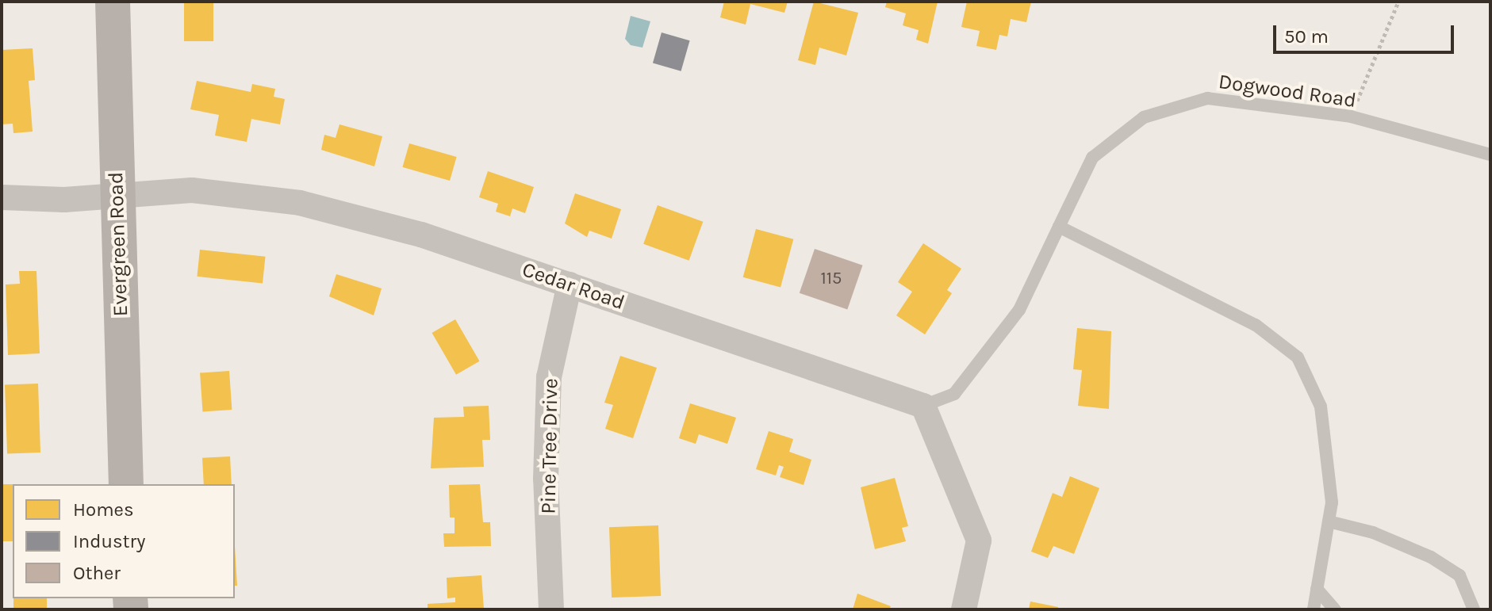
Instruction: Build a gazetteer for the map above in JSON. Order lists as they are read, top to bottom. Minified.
{"streets":{"street":["Evergreen Road","Cedar Road","Pine Tree Drive"],"lane":["Dogwood Road"]},"crossings":[["Dogwood Road","Cedar Road"],["Evergreen Road","Cedar Road"],["Cedar Road","Pine Tree Drive"]],"house_numbers":["115"],"legend":["Homes","Industry","Other"],"scale_bar":"50 m"}
